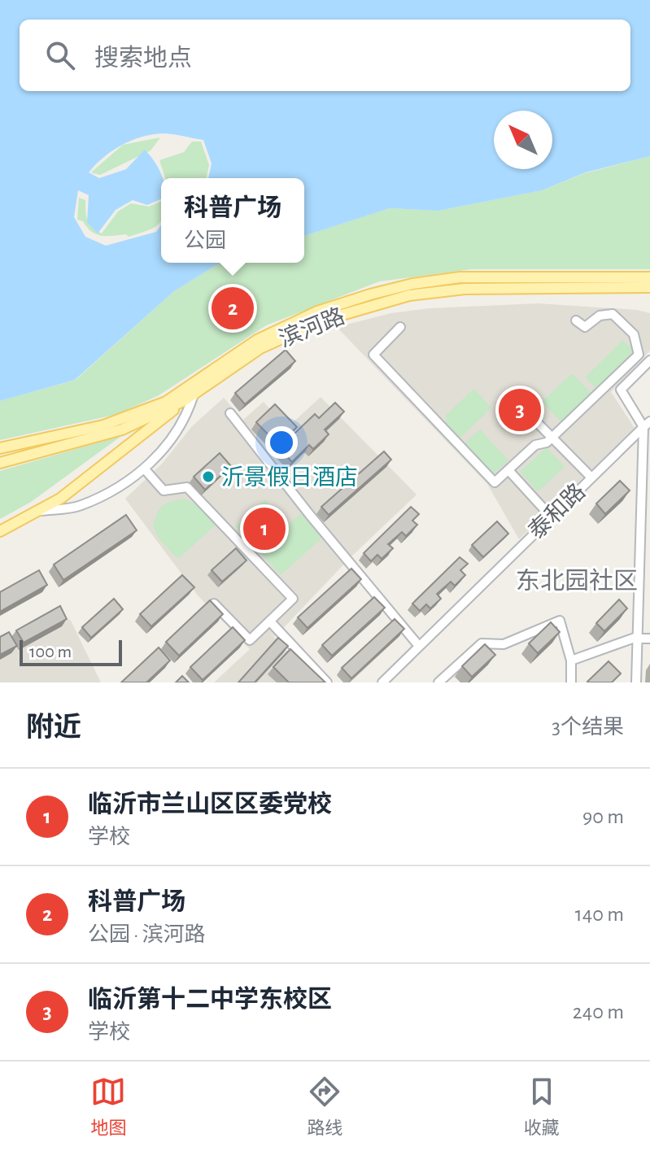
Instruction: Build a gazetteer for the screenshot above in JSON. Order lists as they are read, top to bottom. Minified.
{"streets":{"main road":["滨河路"],"street":["泰和路"]},"districts":["东北园社区"],"places":["沂景假日酒店"],"scale_bar":"100 m","north":"top left","page":{"search":"搜索地点","popup":["科普广场","公园"],"pins":["2","3","1"],"scale":"100 m","heading":["附近","3个结果"],"list":[{"mark":"1","name":"临沂市兰山区区委党校","note":"学校","value":"90 m"},{"mark":"2","name":"科普广场","note":"公园 · 滨河路","value":"140 m"},{"mark":"3","name":"临沂第十二中学东校区","note":"学校","value":"240 m"}],"nav":["地图","路线","收藏"]}}
